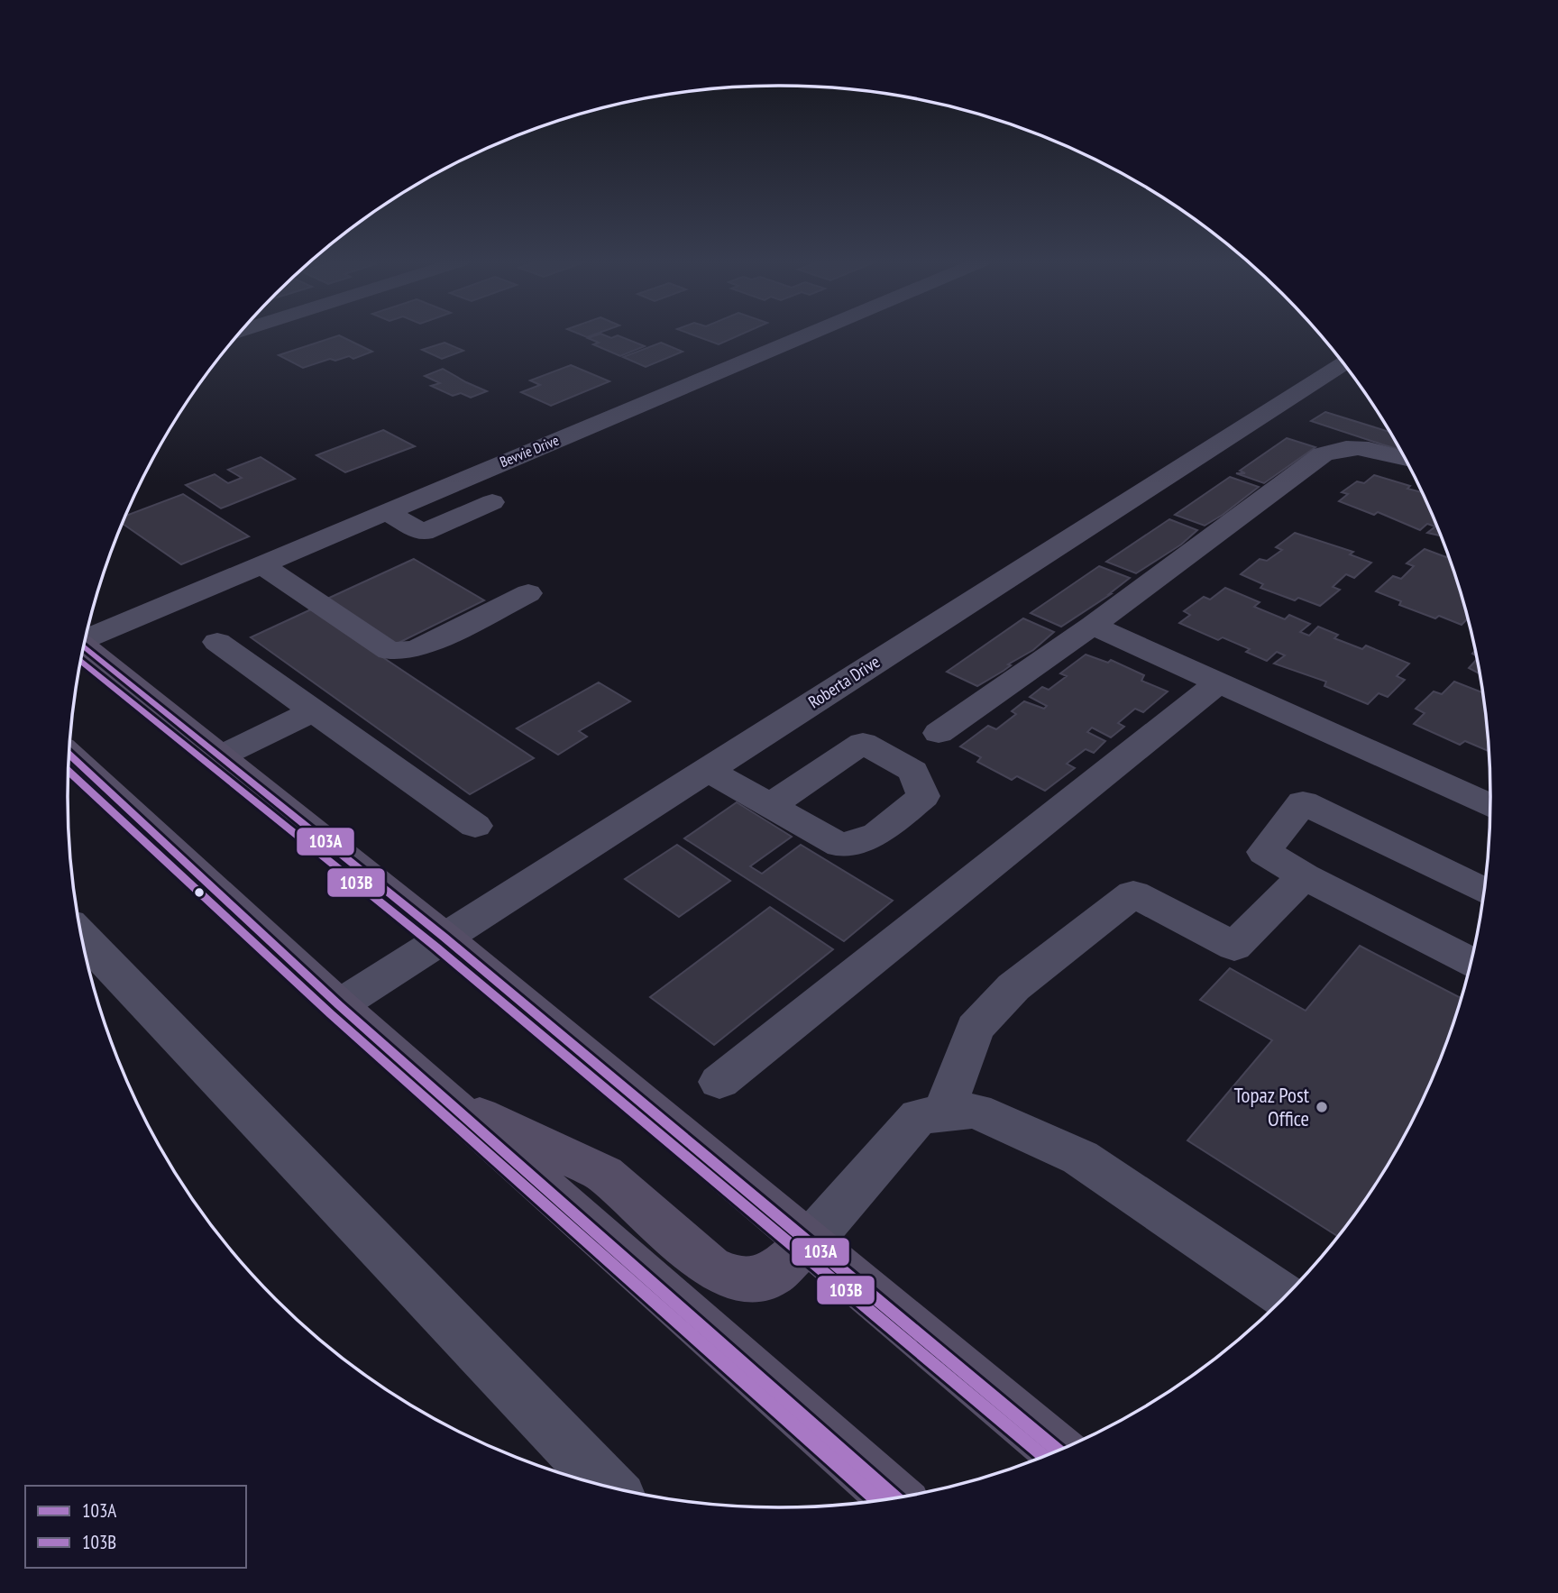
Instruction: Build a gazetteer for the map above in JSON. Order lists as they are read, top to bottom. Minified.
{"streets":{"street":["Bevvie Drive","Roberta Drive"]},"places":["Topaz Post Office"],"lines":["transit line 103A","transit line 103B"],"legend":["103A","103B"]}
